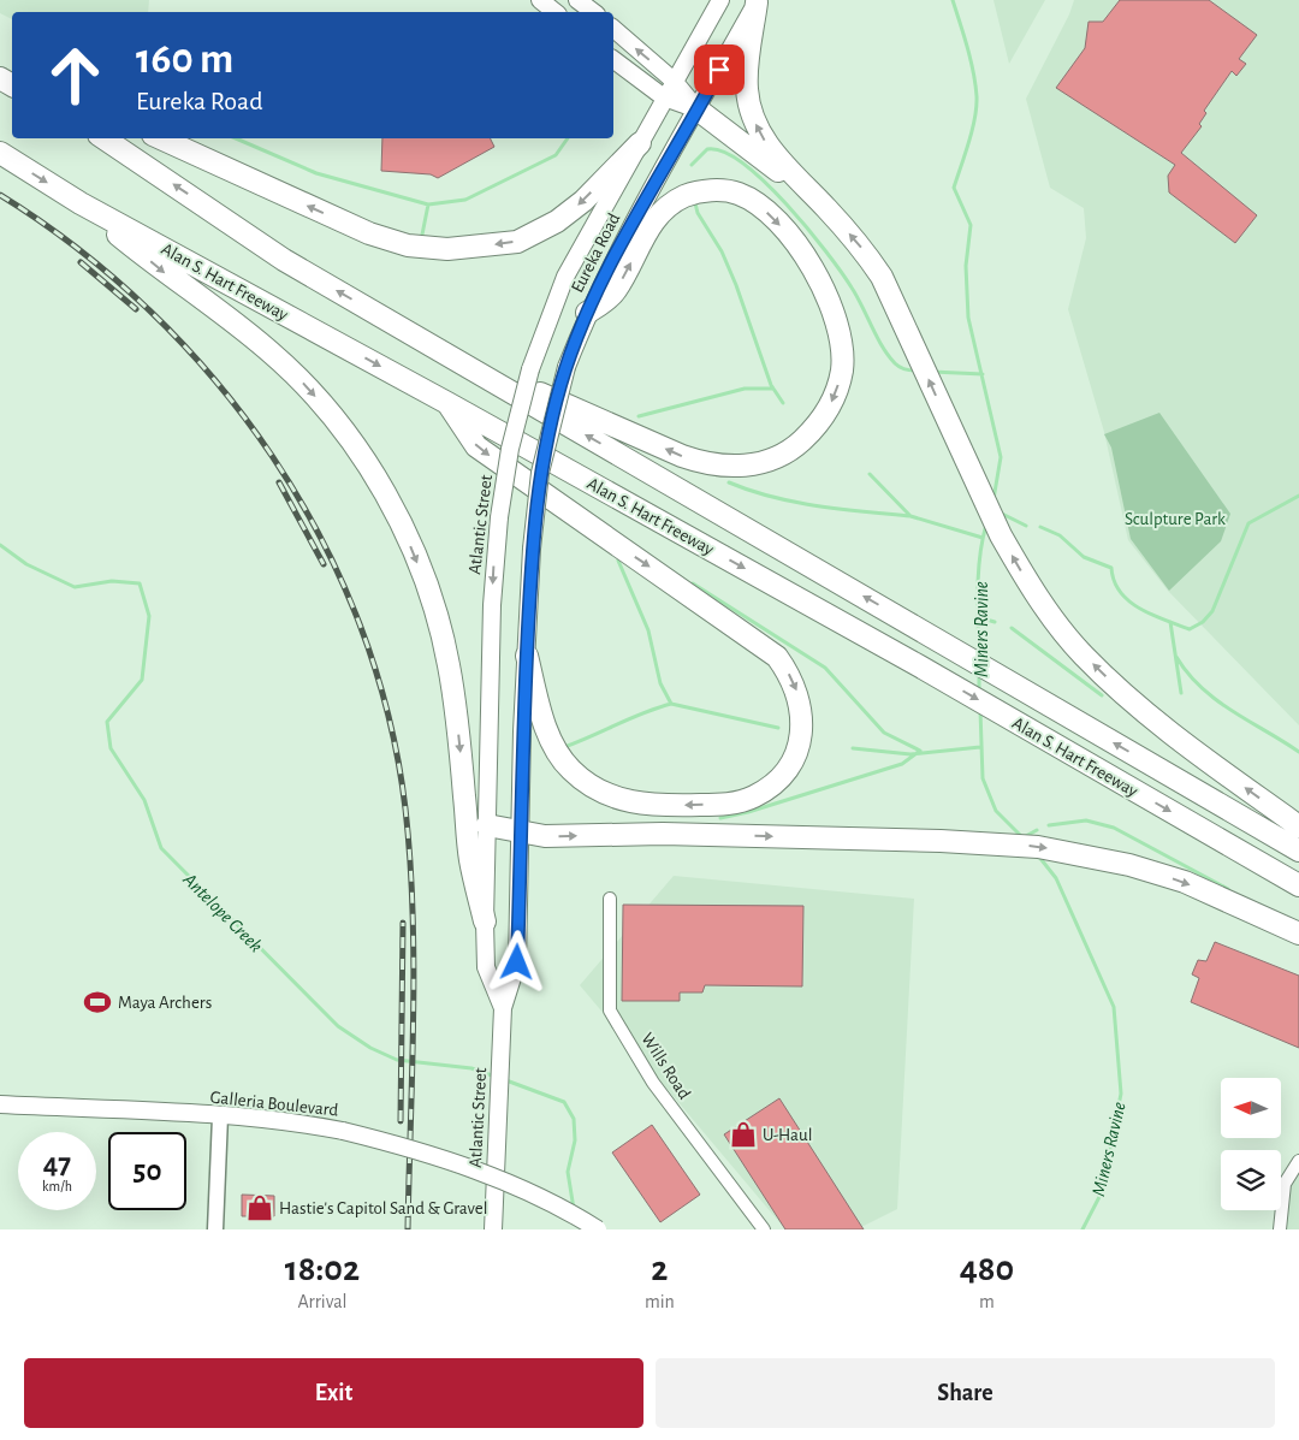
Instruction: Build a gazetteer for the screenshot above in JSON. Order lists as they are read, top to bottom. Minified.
{"streets":{"highway":["Alan S. Hart Freeway"],"main road":["Eureka Road","Atlantic Street","Galleria Boulevard"],"street":["Wills Road"]},"crossings":[["Eureka Road","Atlantic Street"]],"one_way":["Atlantic Street"],"water":["Miners Ravine","Antelope Creek"],"parks":["Sculpture Park"],"places":{"sports":["Maya Archers"],"shop":["U-Haul","Hastie's Capitol Sand & Gravel"]},"north":"left","page":{"turn":["160 m","Eureka Road"],"speed":"47 km/h","limit":"50","eta":["18:02","Arrival","2","min","480","m"],"buttons":["Exit","Share"]}}
